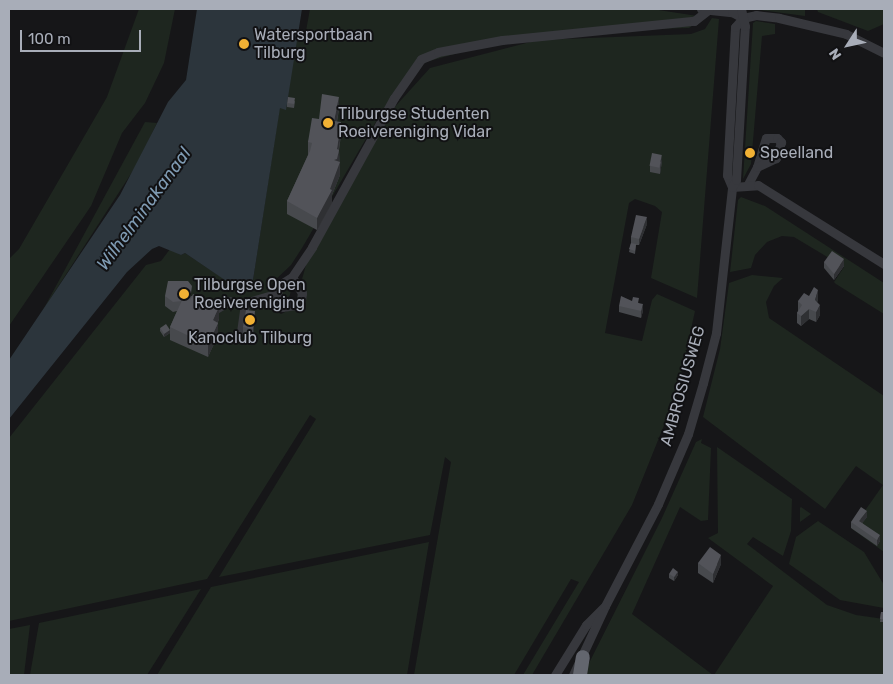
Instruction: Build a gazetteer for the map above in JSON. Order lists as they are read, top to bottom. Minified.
{"streets":{"street":["AMBROSIUSWEG"]},"water":["Wilhelminakanaal"],"places":["Watersportbaan Tilburg","Tilburgse Studenten Roeivereniging Vidar","Speelland","Tilburgse Open Roeivereniging","Kanoclub Tilburg"],"scale_bar":"100 m","north":"bottom left"}
